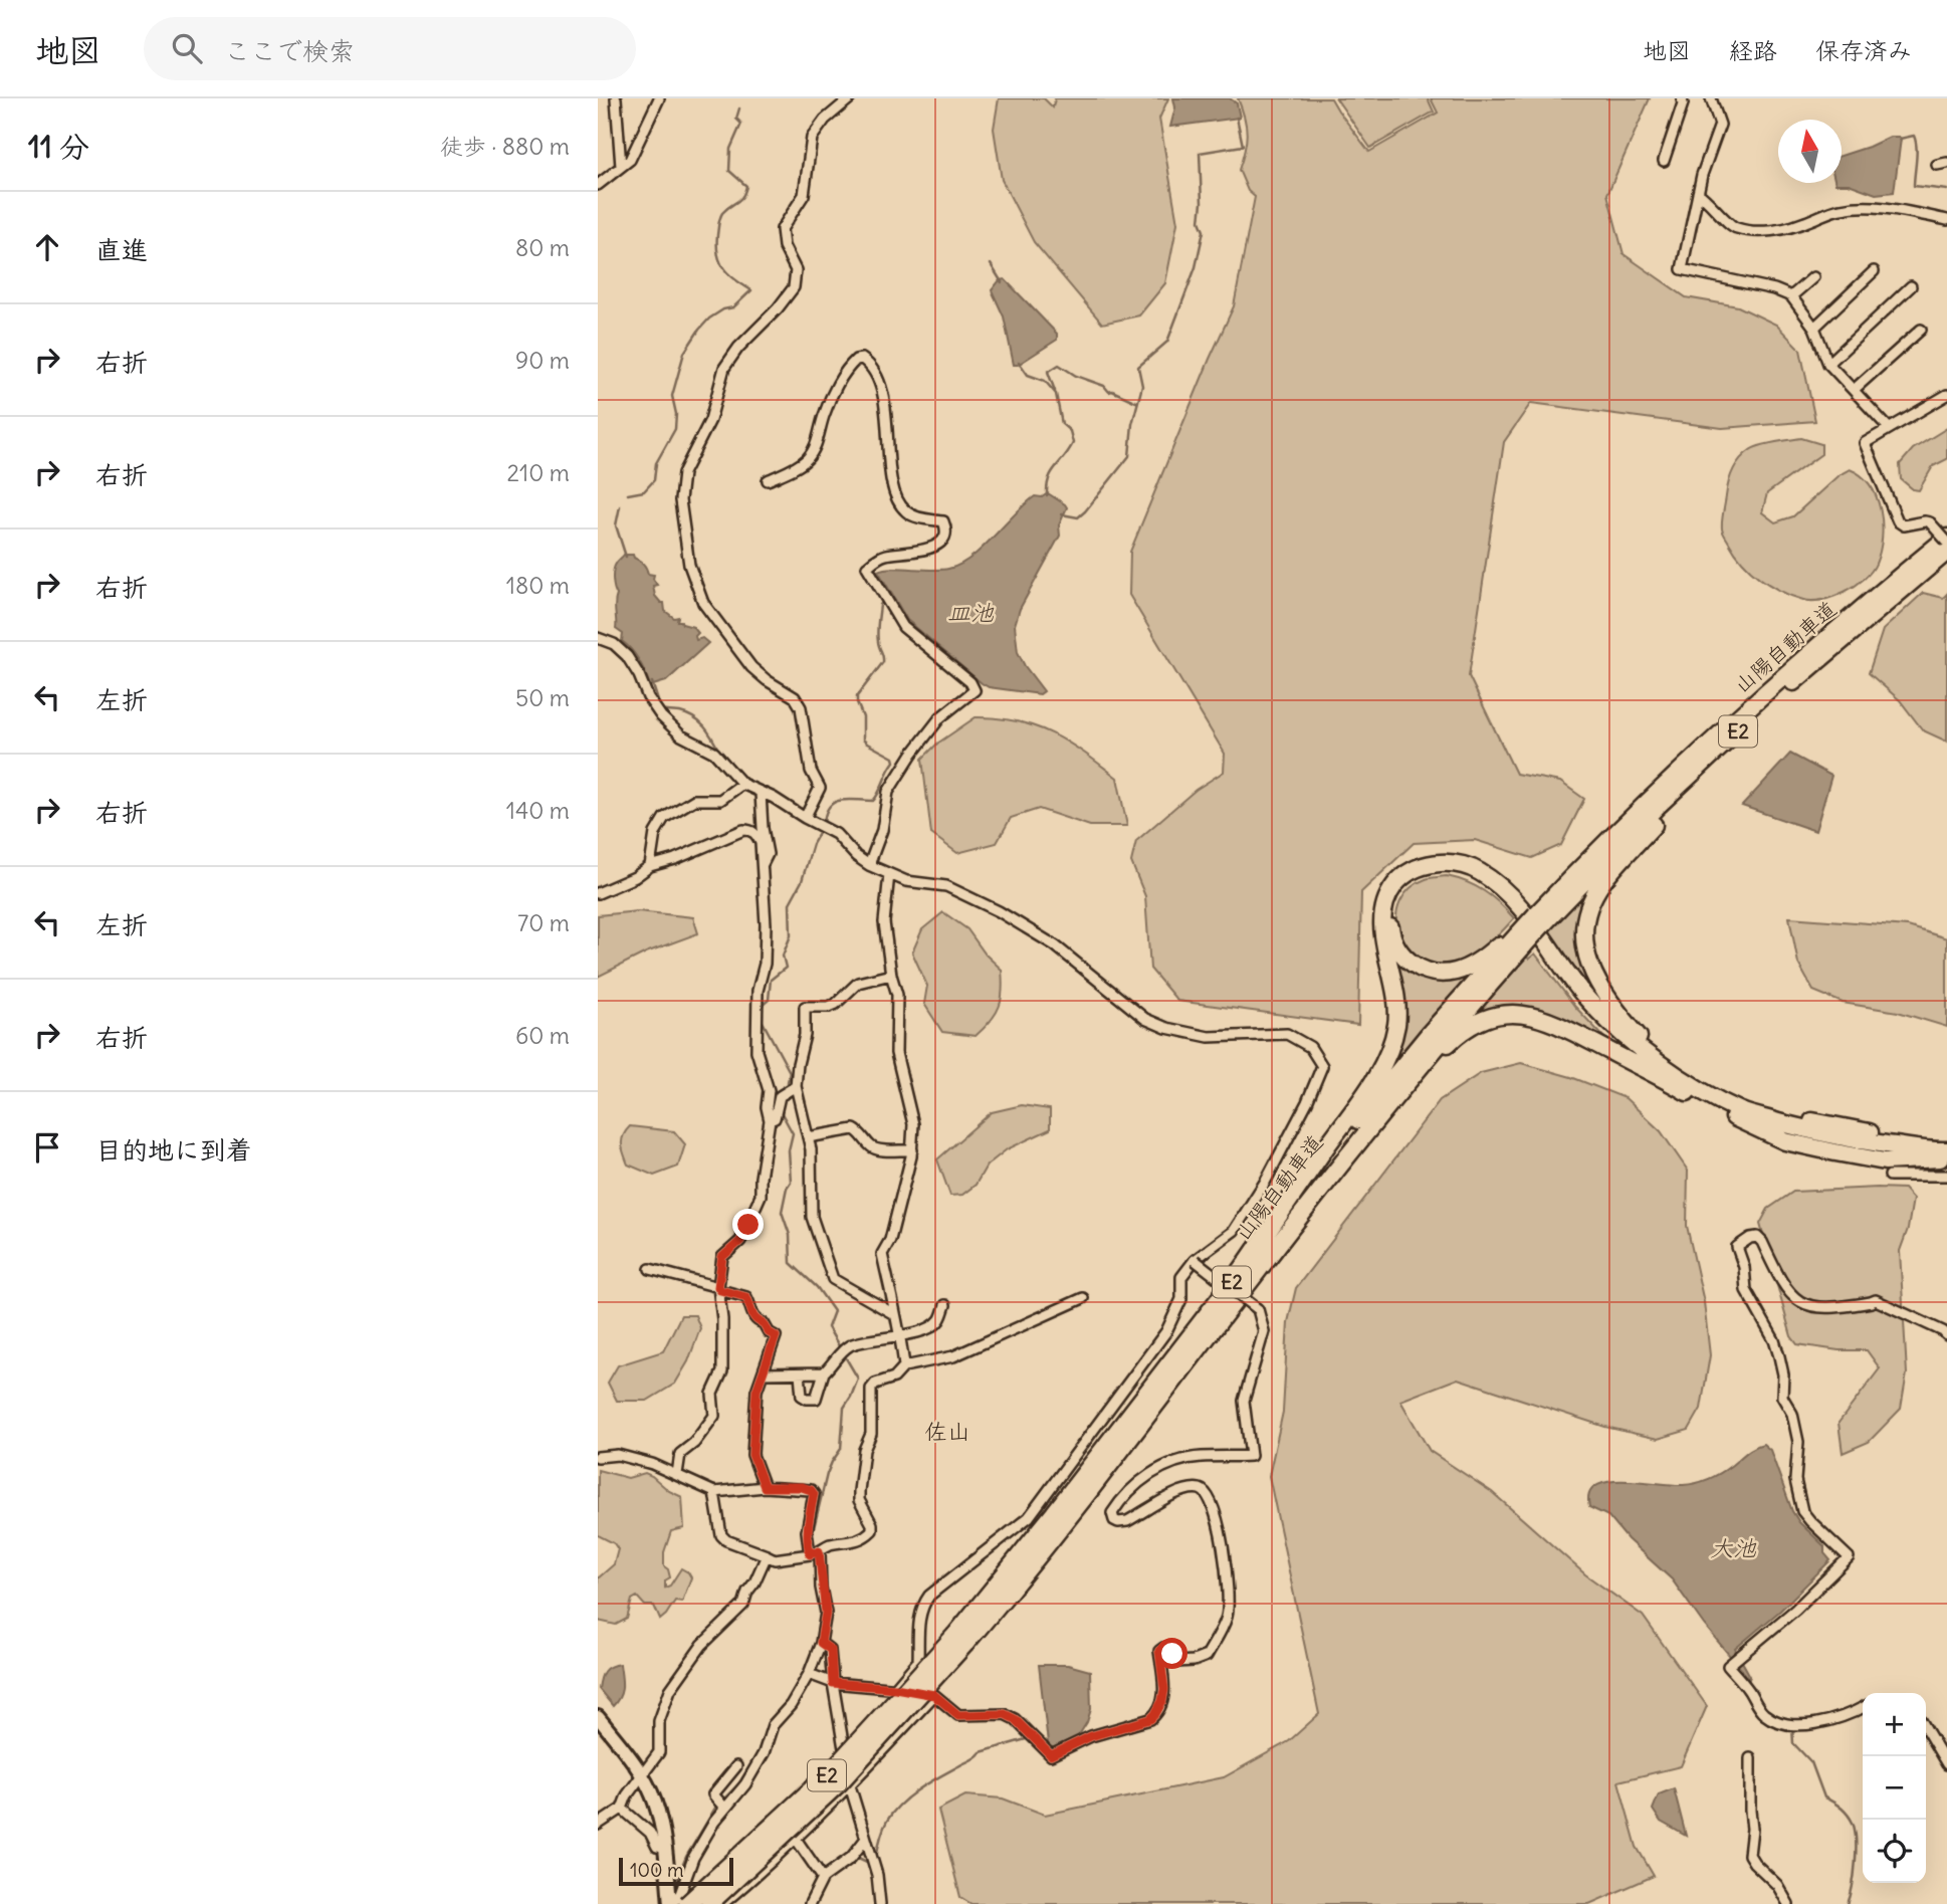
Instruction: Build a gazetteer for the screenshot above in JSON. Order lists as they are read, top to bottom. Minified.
{"streets":{"highway":["山陽自動車道","E2"]},"districts":["佐山"],"water":["皿池","大池"],"scale_bar":"100 m","north":"top","page":{"header":"地図","search":"ここで検索","nav":["地図","経路","保存済み"],"heading":["11 分","徒歩 · 880 m"],"list":[["直進","80 m"],["右折","90 m"],["右折","210 m"],["右折","180 m"],["左折","50 m"],["右折","140 m"],["左折","70 m"],["右折","60 m"],"目的地に到着"],"map_buttons":["+","−"],"scale":"100 m"}}
